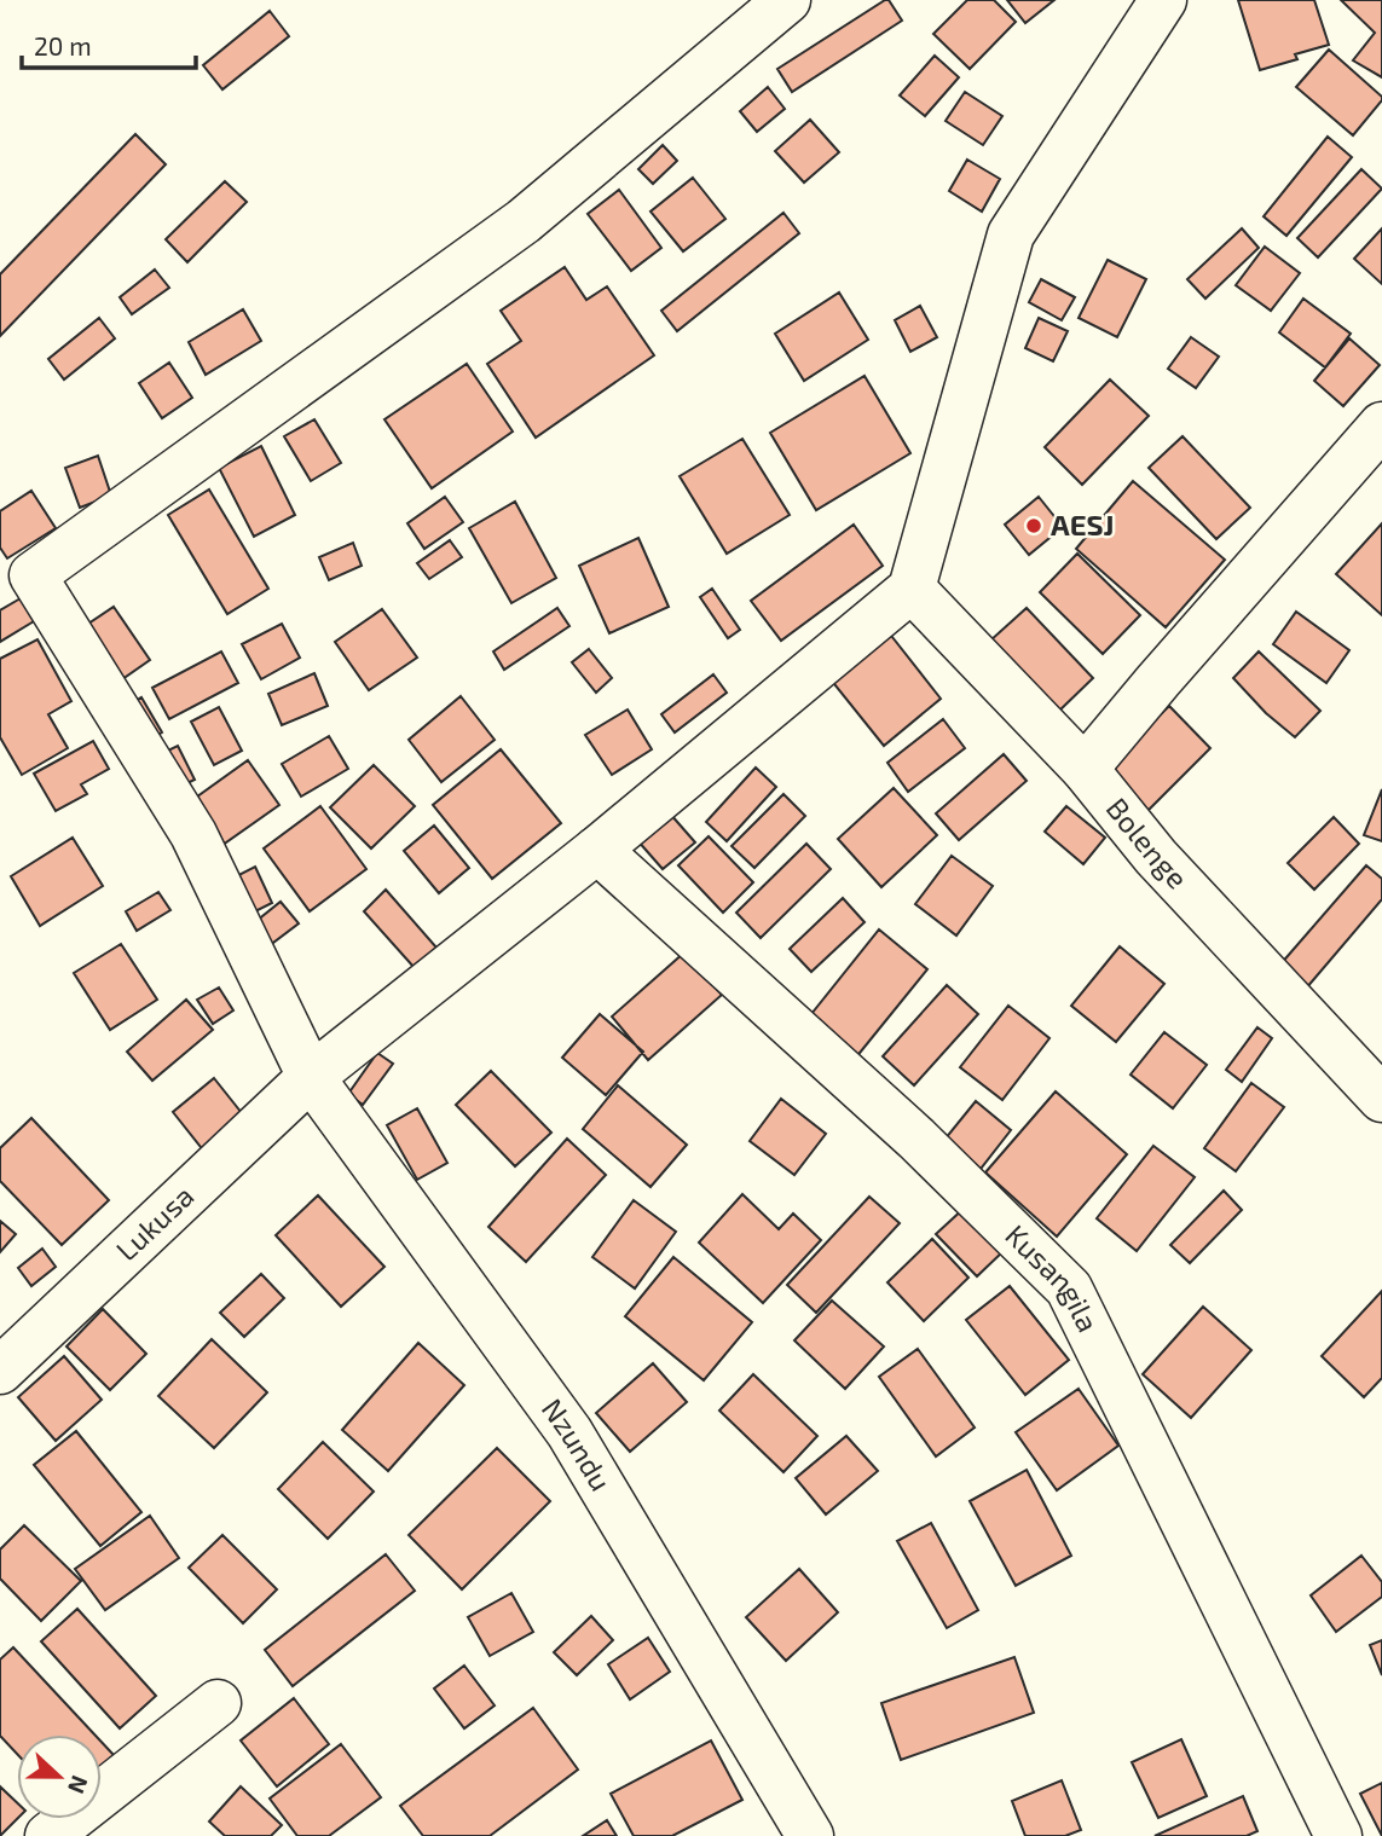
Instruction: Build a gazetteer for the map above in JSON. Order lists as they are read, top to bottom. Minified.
{"streets":{"street":["Bolenge","Lukusa","Kusangila","Nzundu"]},"crossings":[["Bolenge","Lukusa"],["Lukusa","Kusangila"],["Lukusa","Nzundu"]],"places":["AESJ"],"scale_bar":"20 m","north":"right"}
